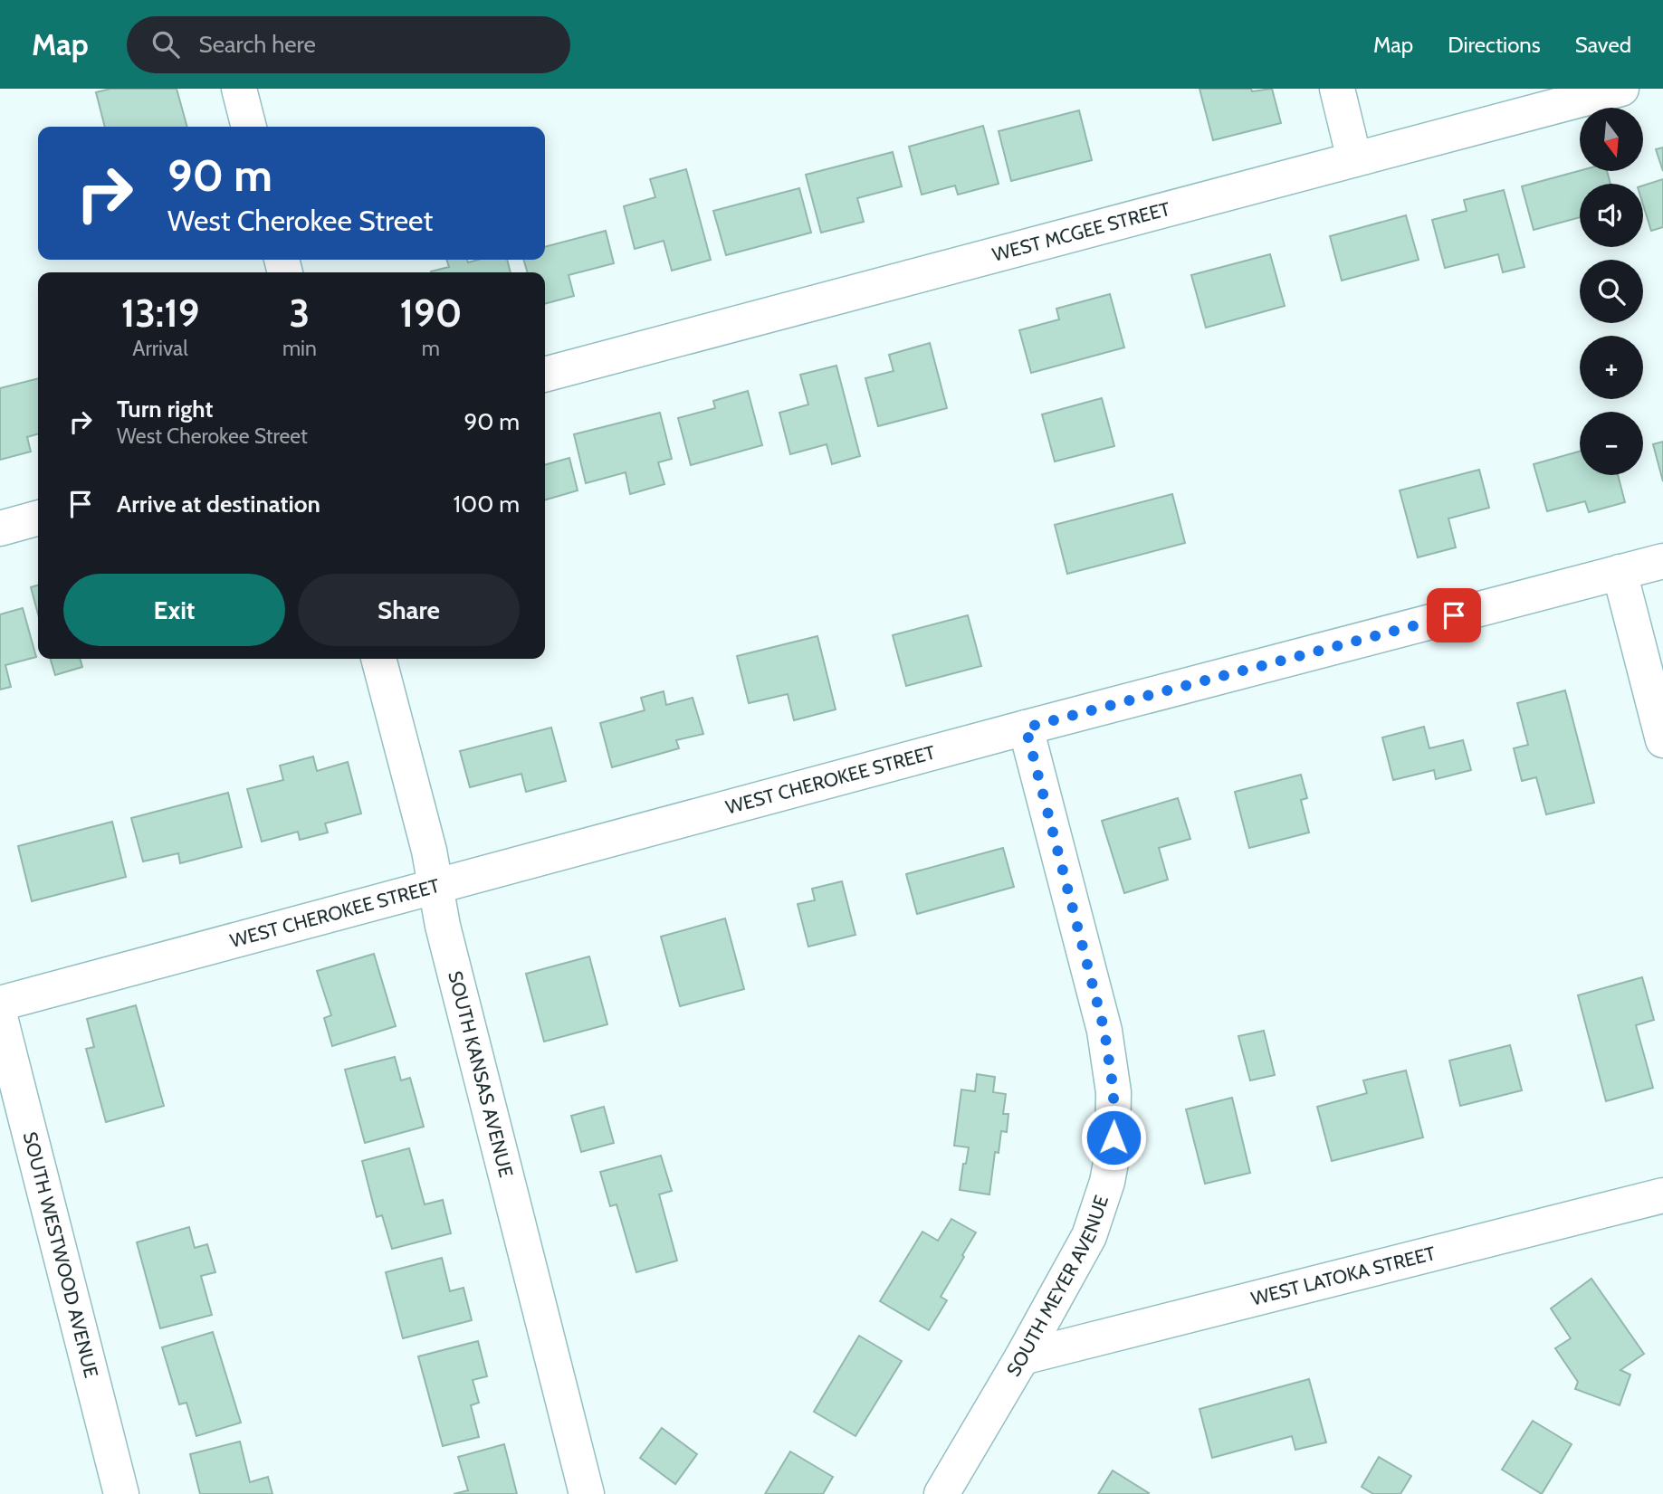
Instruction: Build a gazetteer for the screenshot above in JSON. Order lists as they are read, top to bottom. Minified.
{"streets":{"street":["WEST MCGEE STREET","WEST CHEROKEE STREET","SOUTH KANSAS AVENUE","SOUTH WESTWOOD AVENUE","WEST LATOKA STREET","SOUTH MEYER AVENUE"]},"crossings":[["WEST CHEROKEE STREET","SOUTH KANSAS AVENUE"],["WEST CHEROKEE STREET","SOUTH MEYER AVENUE"],["WEST LATOKA STREET","SOUTH MEYER AVENUE"]],"north":"bottom","page":{"header":"Map","search":"Search here","nav":["Map","Directions","Saved"],"map_buttons":["+","−"],"turn":["90 m","West Cherokee Street"],"eta":["13:19","Arrival","3","min","190","m"],"list":[{"name":"Turn right","note":"West Cherokee Street","value":"90 m"},{"name":"Arrive at destination","value":"100 m"}],"buttons":["Exit","Share"]}}
